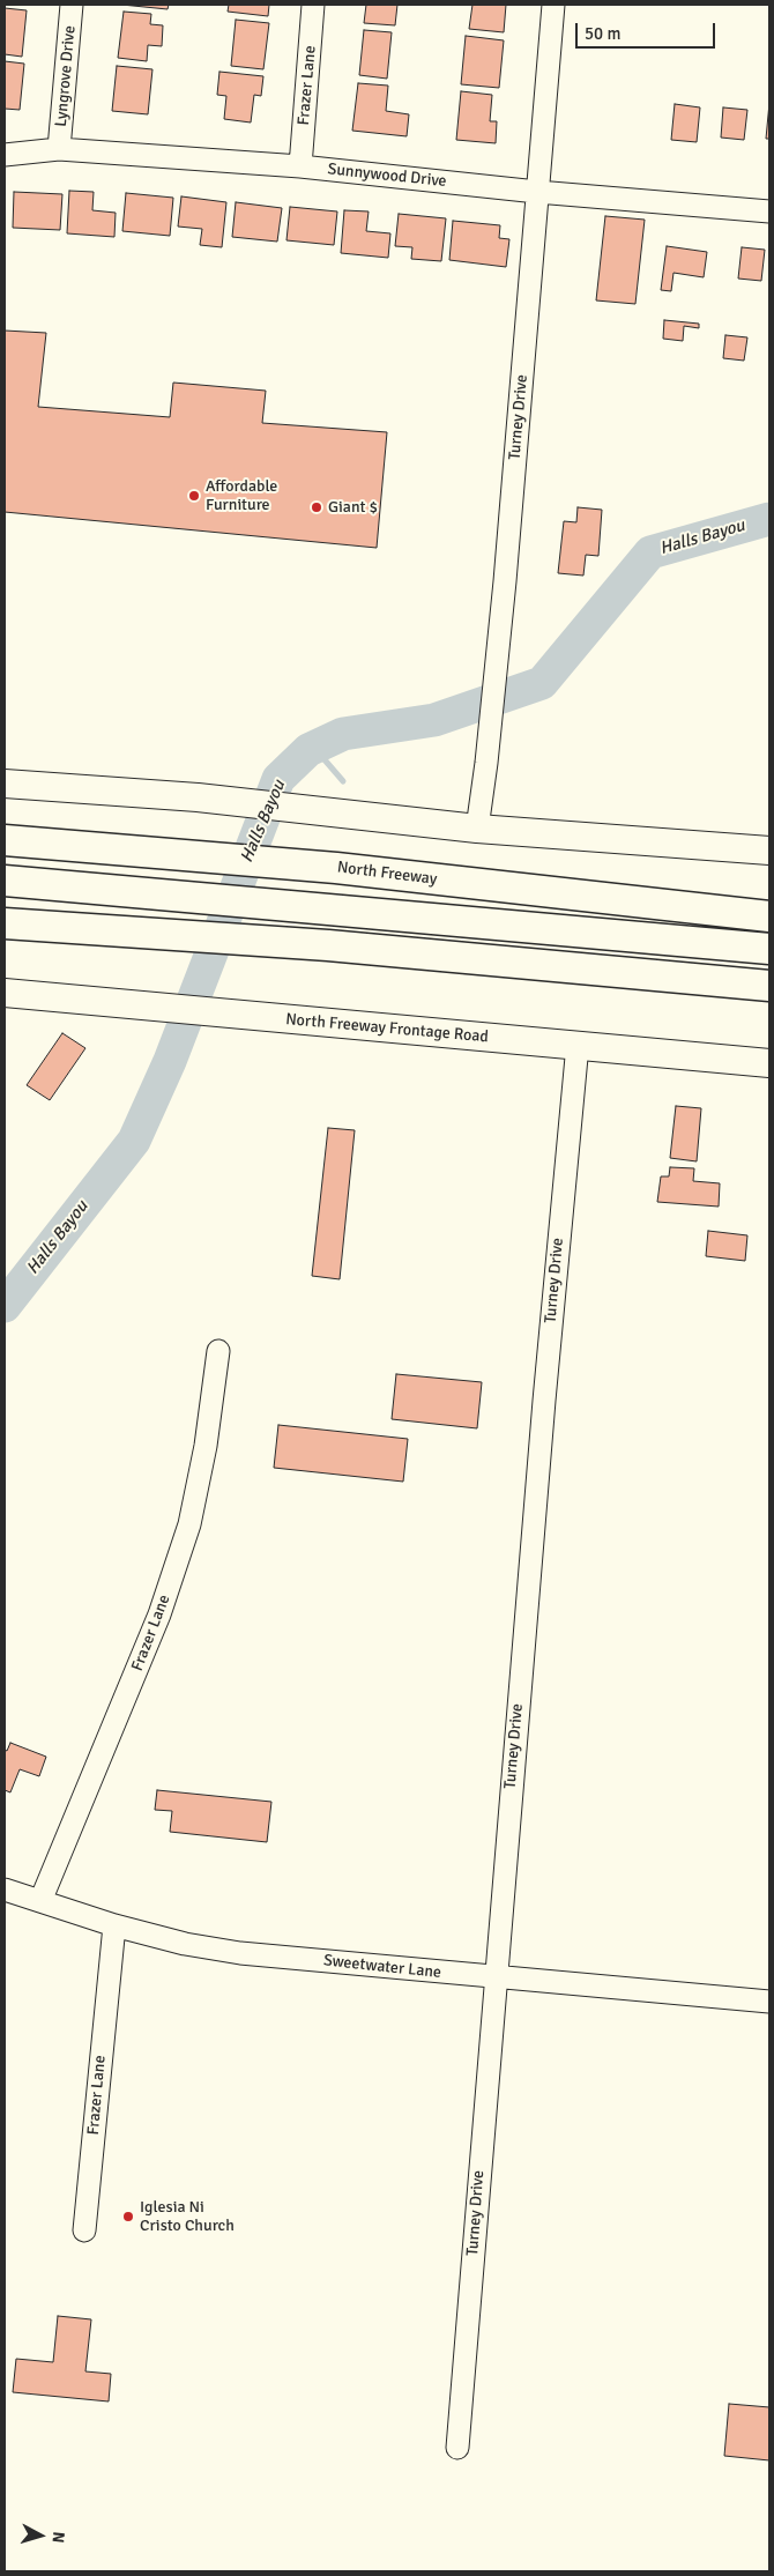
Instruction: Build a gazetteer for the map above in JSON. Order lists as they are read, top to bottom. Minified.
{"streets":{"highway":["North Freeway"],"main road":["North Freeway Frontage Road"],"street":["Lyngrove Drive","Frazer Lane","Sunnywood Drive","Turney Drive","Sweetwater Lane"]},"crossings":[["Lyngrove Drive","Sunnywood Drive"],["Frazer Lane","Sunnywood Drive"],["Frazer Lane","Sweetwater Lane"],["Sunnywood Drive","Turney Drive"],["Turney Drive","North Freeway Frontage Road"],["Turney Drive","Sweetwater Lane"]],"water":["Halls Bayou"],"places":["Affordable Furniture","Giant $","Iglesia Ni Cristo Church"],"scale_bar":"50 m","north":"right"}
